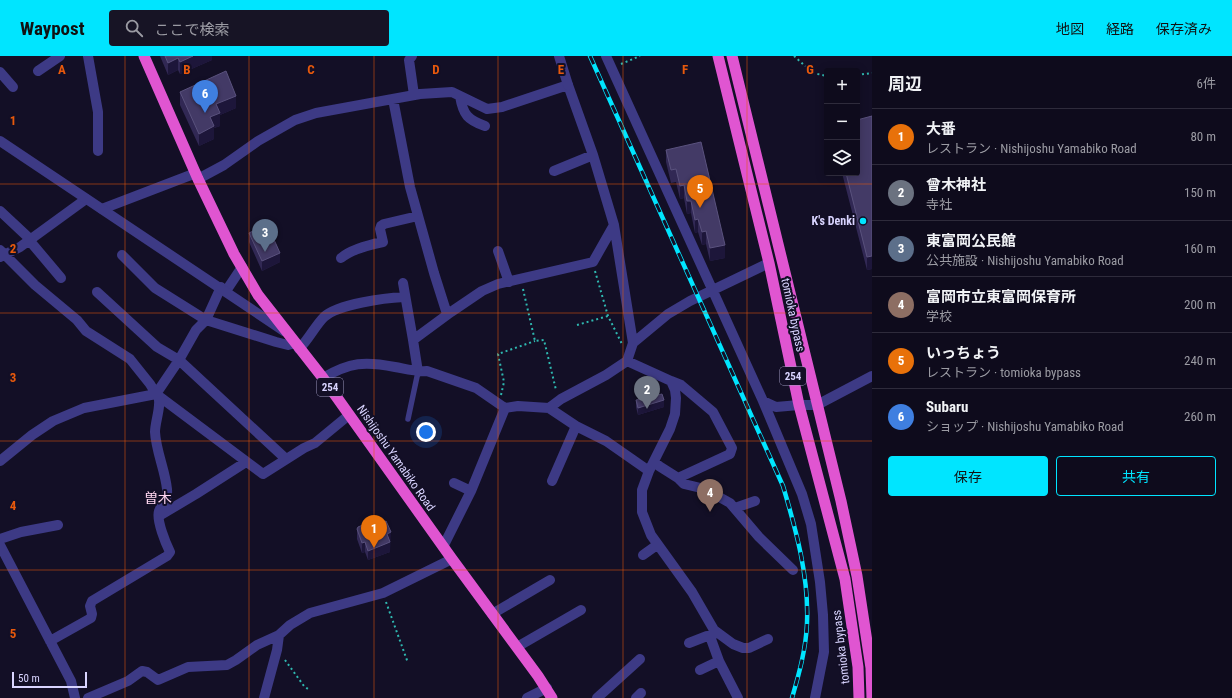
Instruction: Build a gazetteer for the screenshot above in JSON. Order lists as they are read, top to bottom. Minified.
{"streets":{"highway":["tomioka bypass","254","Nishijoshu Yamabiko Road"]},"districts":["曽木"],"places":["K's Denki"],"scale_bar":"50 m","page":{"header":"Waypost","search":"ここで検索","nav":["地図","経路","保存済み"],"heading":["周辺","6件"],"map_buttons":["+","−"],"pins":["6","5","3","2","4","1"],"list":[{"mark":"1","name":"大番","note":"レストラン · Nishijoshu Yamabiko Road","value":"80 m"},{"mark":"2","name":"曾木神社","note":"寺社","value":"150 m"},{"mark":"3","name":"東富岡公民館","note":"公共施設 · Nishijoshu Yamabiko Road","value":"160 m"},{"mark":"4","name":"富岡市立東富岡保育所","note":"学校","value":"200 m"},{"mark":"5","name":"いっちょう","note":"レストラン · tomioka bypass","value":"240 m"},{"mark":"6","name":"Subaru","note":"ショップ · Nishijoshu Yamabiko Road","value":"260 m"}],"buttons":["保存","共有"],"scale":"50 m"},"grid":{"columns":["A","B","C","D","E","F","G"],"rows":["1","2","3","4","5"]}}
